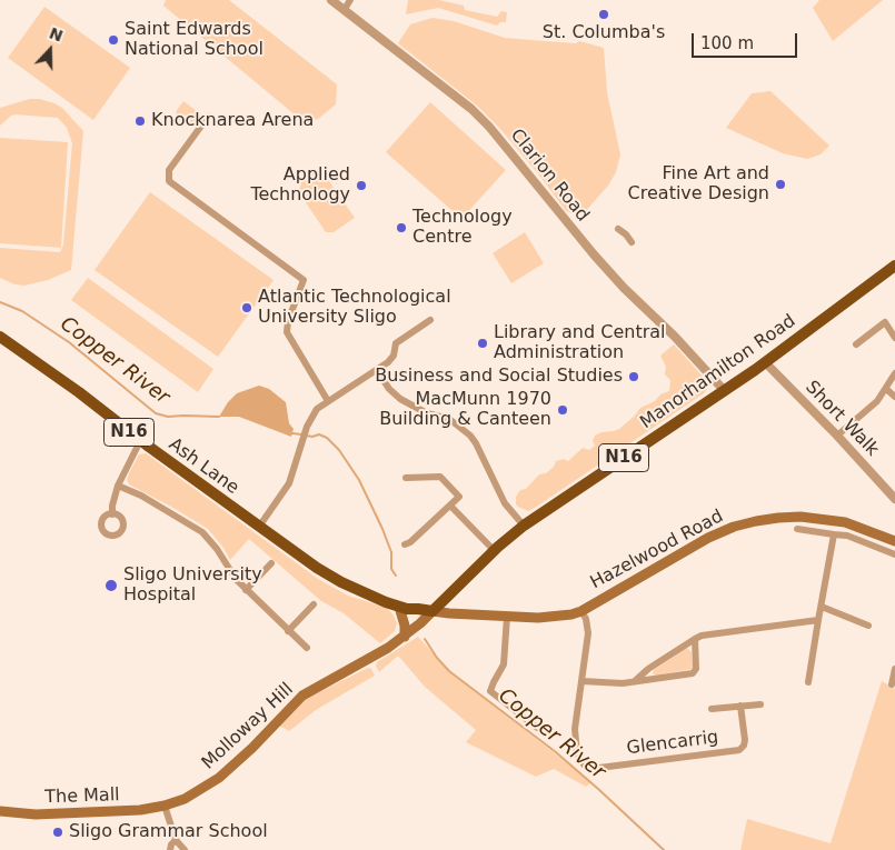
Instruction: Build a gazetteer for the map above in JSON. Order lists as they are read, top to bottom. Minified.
{"streets":{"highway":["Manorhamilton Road","N16","Ash Lane"],"main road":["Hazelwood Road","Molloway Hill","The Mall"],"street":["Clarion Road","Short Walk","Glencarrig"]},"crossings":[["Clarion Road","Manorhamilton Road"],["Manorhamilton Road","Short Walk"],["Manorhamilton Road","Ash Lane"],["Manorhamilton Road","Hazelwood Road"],["Manorhamilton Road","Molloway Hill"],["Ash Lane","Hazelwood Road"],["Ash Lane","Molloway Hill"],["Hazelwood Road","Molloway Hill"],["Hazelwood Road","Glencarrig"],["Molloway Hill","The Mall"]],"water":["Copper River"],"places":["St. Columba's","Saint Edwards National School","Knocknarea Arena","Fine Art and Creative Design","Applied Technology","Technology Centre","Atlantic Technological University Sligo","Library and Central Administration","Business and Social Studies","MacMunn 1970 Building & Canteen","Sligo University Hospital","Sligo Grammar School"],"scale_bar":"100 m","north":"top"}
